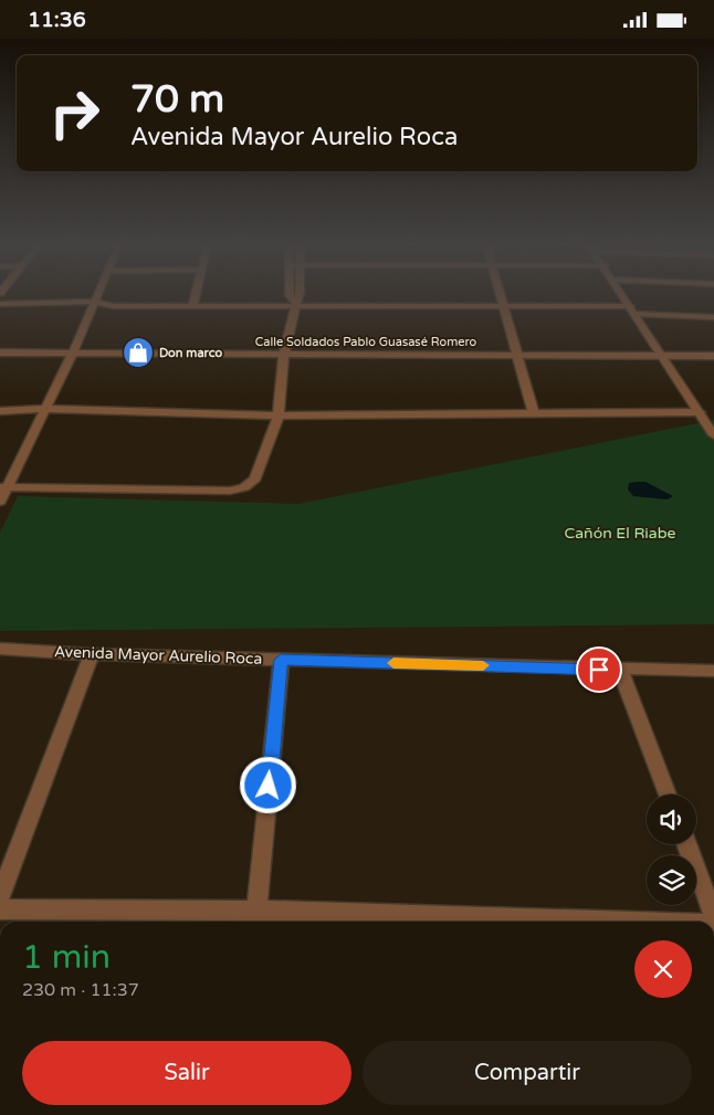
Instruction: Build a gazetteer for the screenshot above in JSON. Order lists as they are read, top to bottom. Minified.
{"streets":{"street":["Calle Soldados Pablo Guasasé Romero","Avenida Mayor Aurelio Roca"]},"parks":["Cañón El Riabe"],"places":{"shop":["Don marco"]},"page":{"status":"11:36","turn":["70 m","Avenida Mayor Aurelio Roca"],"heading":["1 min","230 m · 11:37"],"buttons":["Salir","Compartir"]}}
